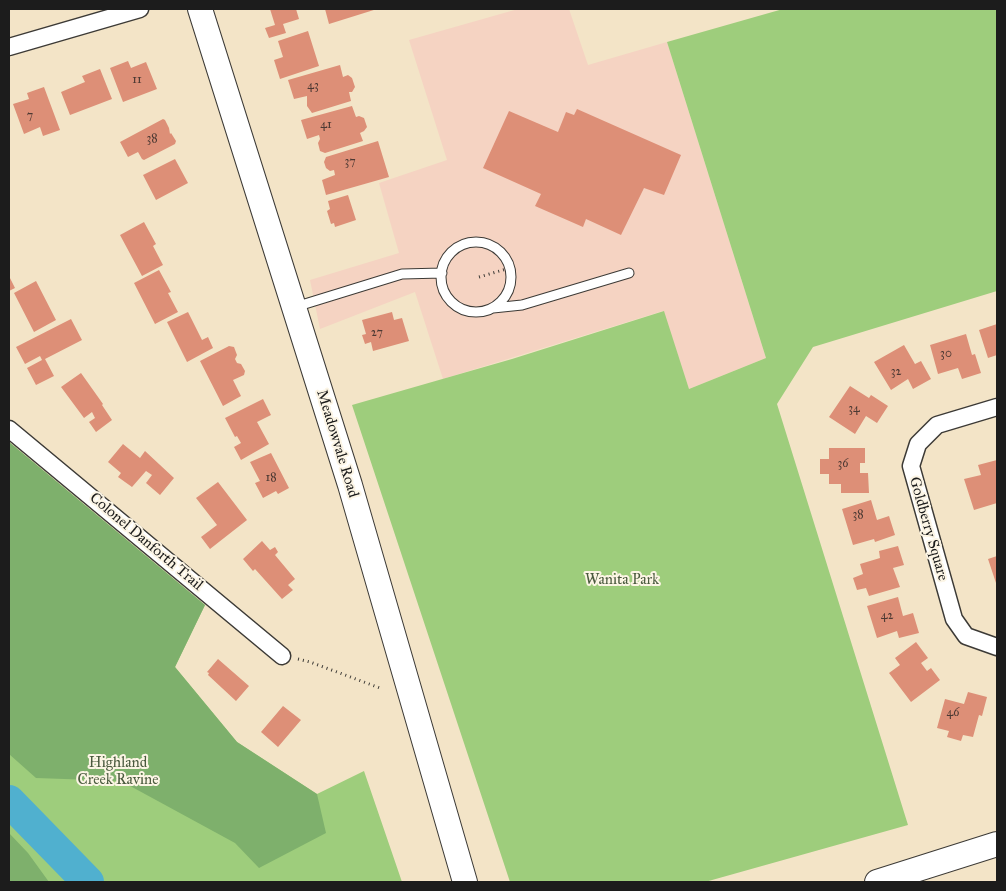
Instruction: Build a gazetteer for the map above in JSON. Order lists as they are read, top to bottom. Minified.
{"streets":{"street":["Meadowvale Road","Goldberry Square","Colonel Danforth Trail"]},"parks":["Wanita Park","Highland Creek Ravine"],"house_numbers":["11","43","7","41","38","37","27","30","32","34","36","18","38","42","46"]}
